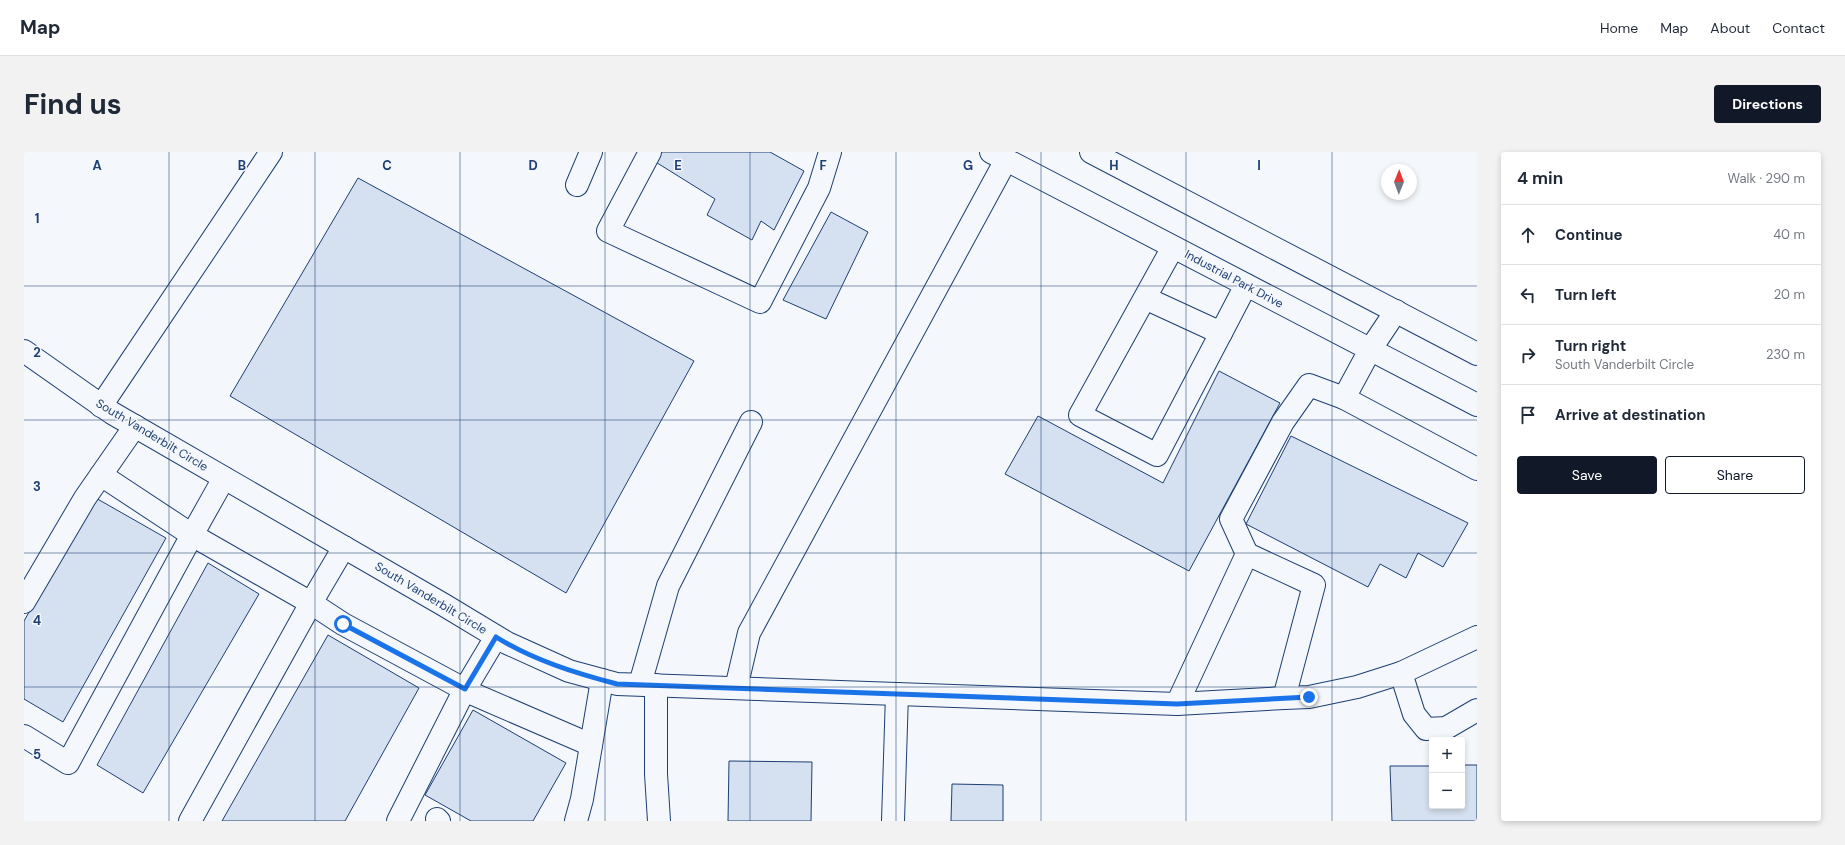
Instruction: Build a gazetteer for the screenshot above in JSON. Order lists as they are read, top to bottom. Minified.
{"streets":{"street":["Industrial Park Drive","South Vanderbilt Circle"]},"north":"top","page":{"header":"Map","nav":["Home","Map","About","Contact"],"buttons":["Directions",["Save","Share"]],"title":"Find us","heading":["4 min","Walk · 290 m"],"list":[["Continue","40 m"],["Turn left","20 m"],["Turn right","South Vanderbilt Circle","230 m"],"Arrive at destination"],"map_buttons":["+","−"]},"grid":{"columns":["A","B","C","D","E","F","G","H","I"],"rows":["1","2","3","4","5"]}}
